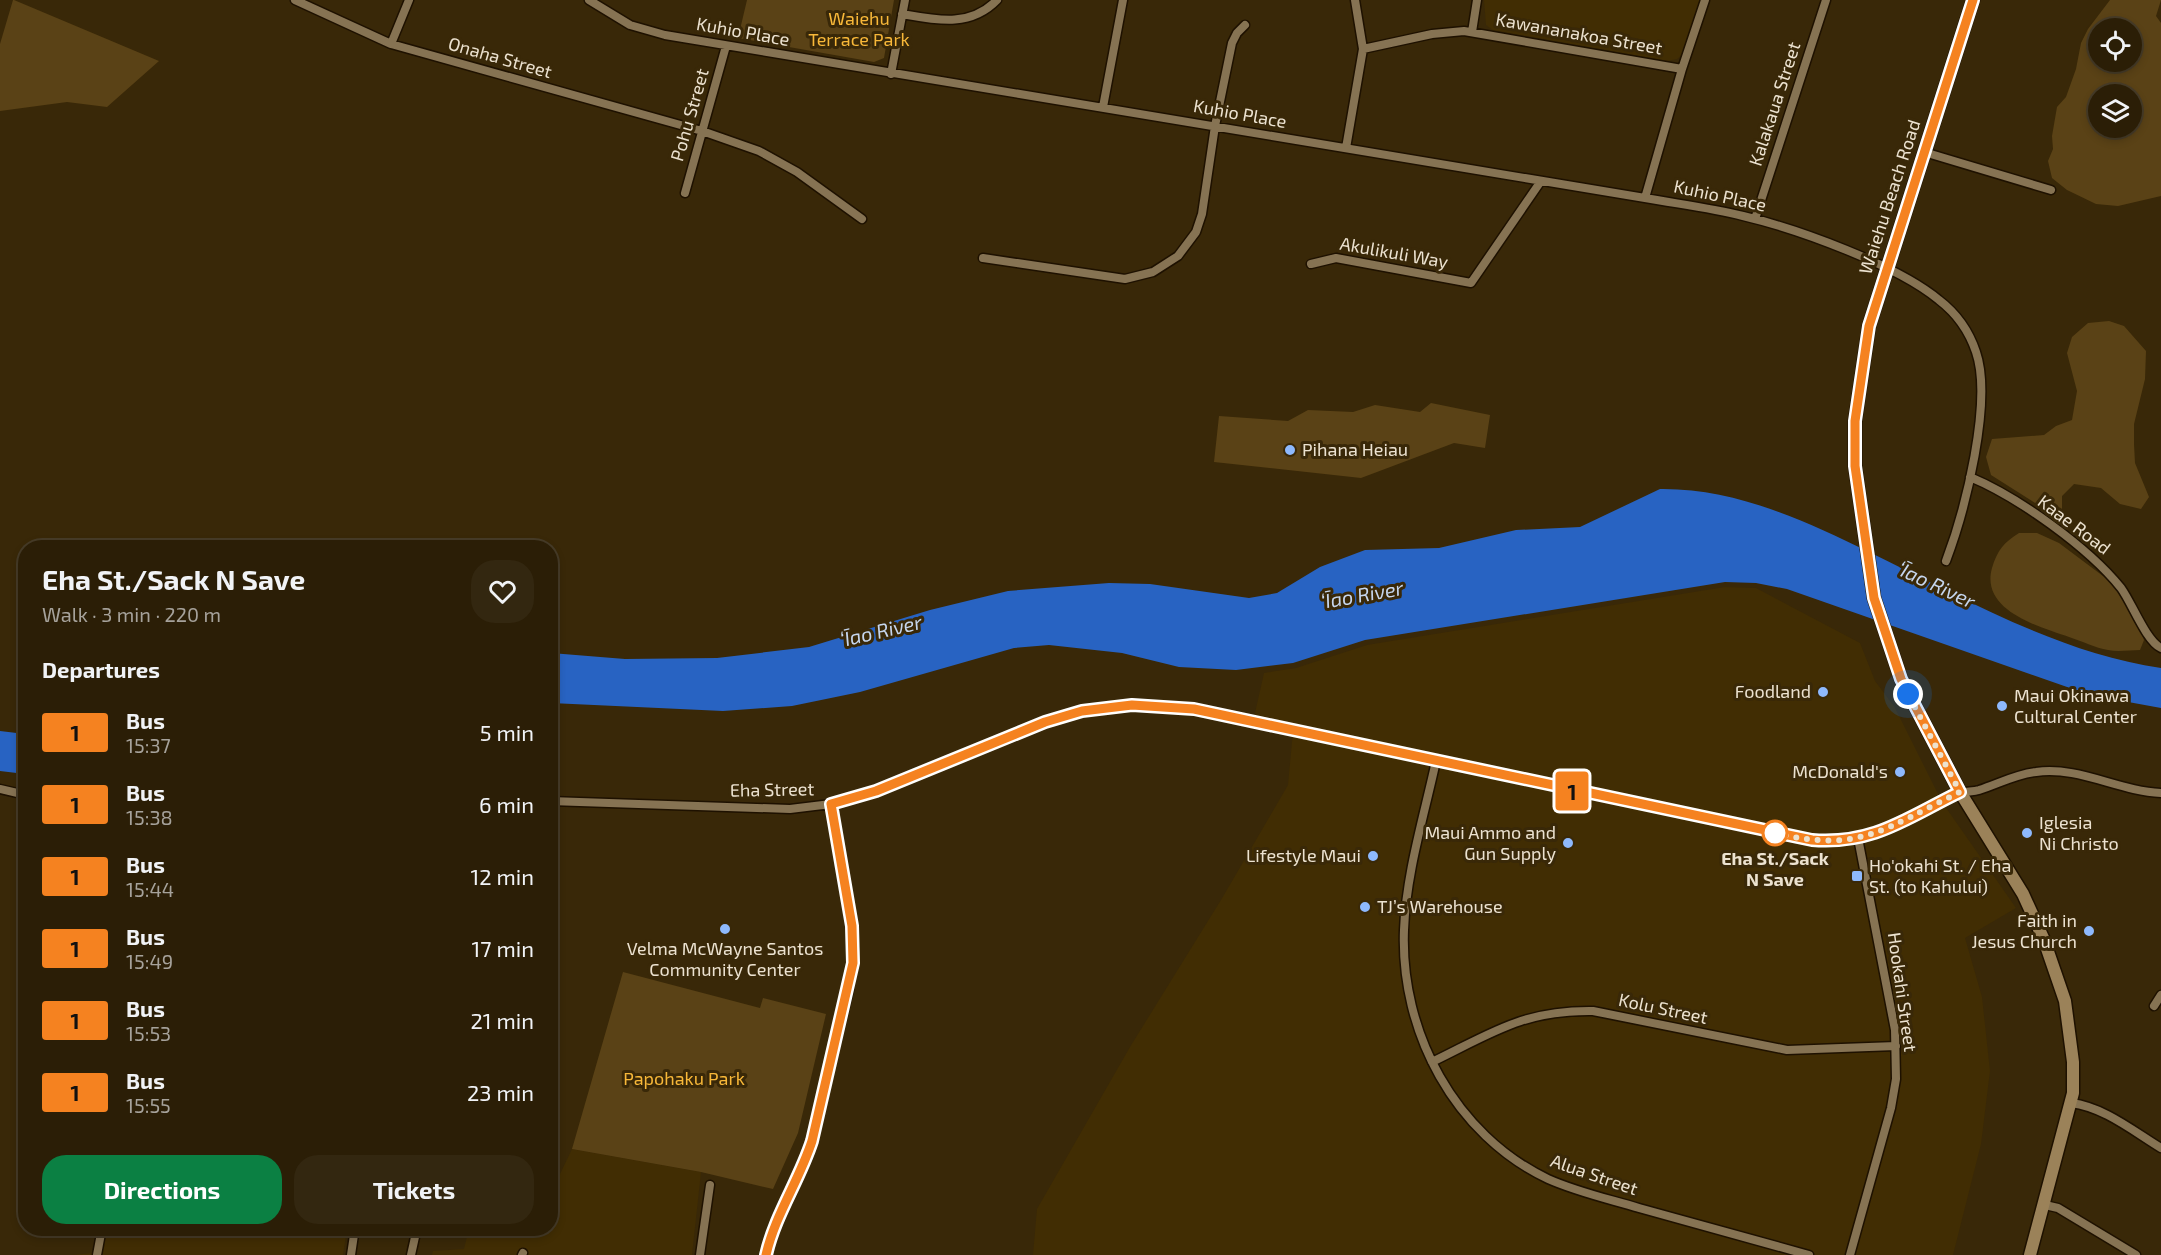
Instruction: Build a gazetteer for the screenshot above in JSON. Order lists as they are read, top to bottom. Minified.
{"streets":{"street":["Kuhio Place","Kawananakoa Street","Onaha Street","Kalakaua Street","Pohu Street","Waiehu Beach Road","Akulikuli Way","Kaae Road","Eha Street","Hookahi Street","Kolu Street","Alua Street"]},"crossings":[["Kuhio Place","Kalakaua Street"],["Kuhio Place","Pohu Street"],["Kuhio Place","Waiehu Beach Road"],["Kuhio Place","Akulikuli Way"],["Onaha Street","Pohu Street"],["Waiehu Beach Road","Eha Street"],["Eha Street","Hookahi Street"],["Eha Street","Alua Street"],["Hookahi Street","Kolu Street"],["Kolu Street","Alua Street"]],"water":["ʻĪao River"],"parks":["Waiehu Terrace Park","Papohaku Park"],"places":{"other":["Pihana Heiau","Foodland","Maui Okinawa Cultural Center","McDonald's","Eha St./Sack N Save","Iglesia Ni Christo","Maui Ammo and Gun Supply","Lifestyle Maui","TJ’s Warehouse","Velma McWayne Santos Community Center","Faith in Jesus Church"],"transit":["Ho'okahi St. / Eha St. (to Kahului)"]},"lines":["bus line 1"],"page":{"on_map":"1","heading":[["Eha St./Sack N Save","Walk · 3 min · 220 m"],"Departures"],"list":[{"mark":"1","name":"Bus","note":"15:37","value":"5 min"},{"mark":"1","name":"Bus","note":"15:38","value":"6 min"},{"mark":"1","name":"Bus","note":"15:44","value":"12 min"},{"mark":"1","name":"Bus","note":"15:49","value":"17 min"},{"mark":"1","name":"Bus","note":"15:53","value":"21 min"},{"mark":"1","name":"Bus","note":"15:55","value":"23 min"}],"buttons":["Directions","Tickets"]}}
